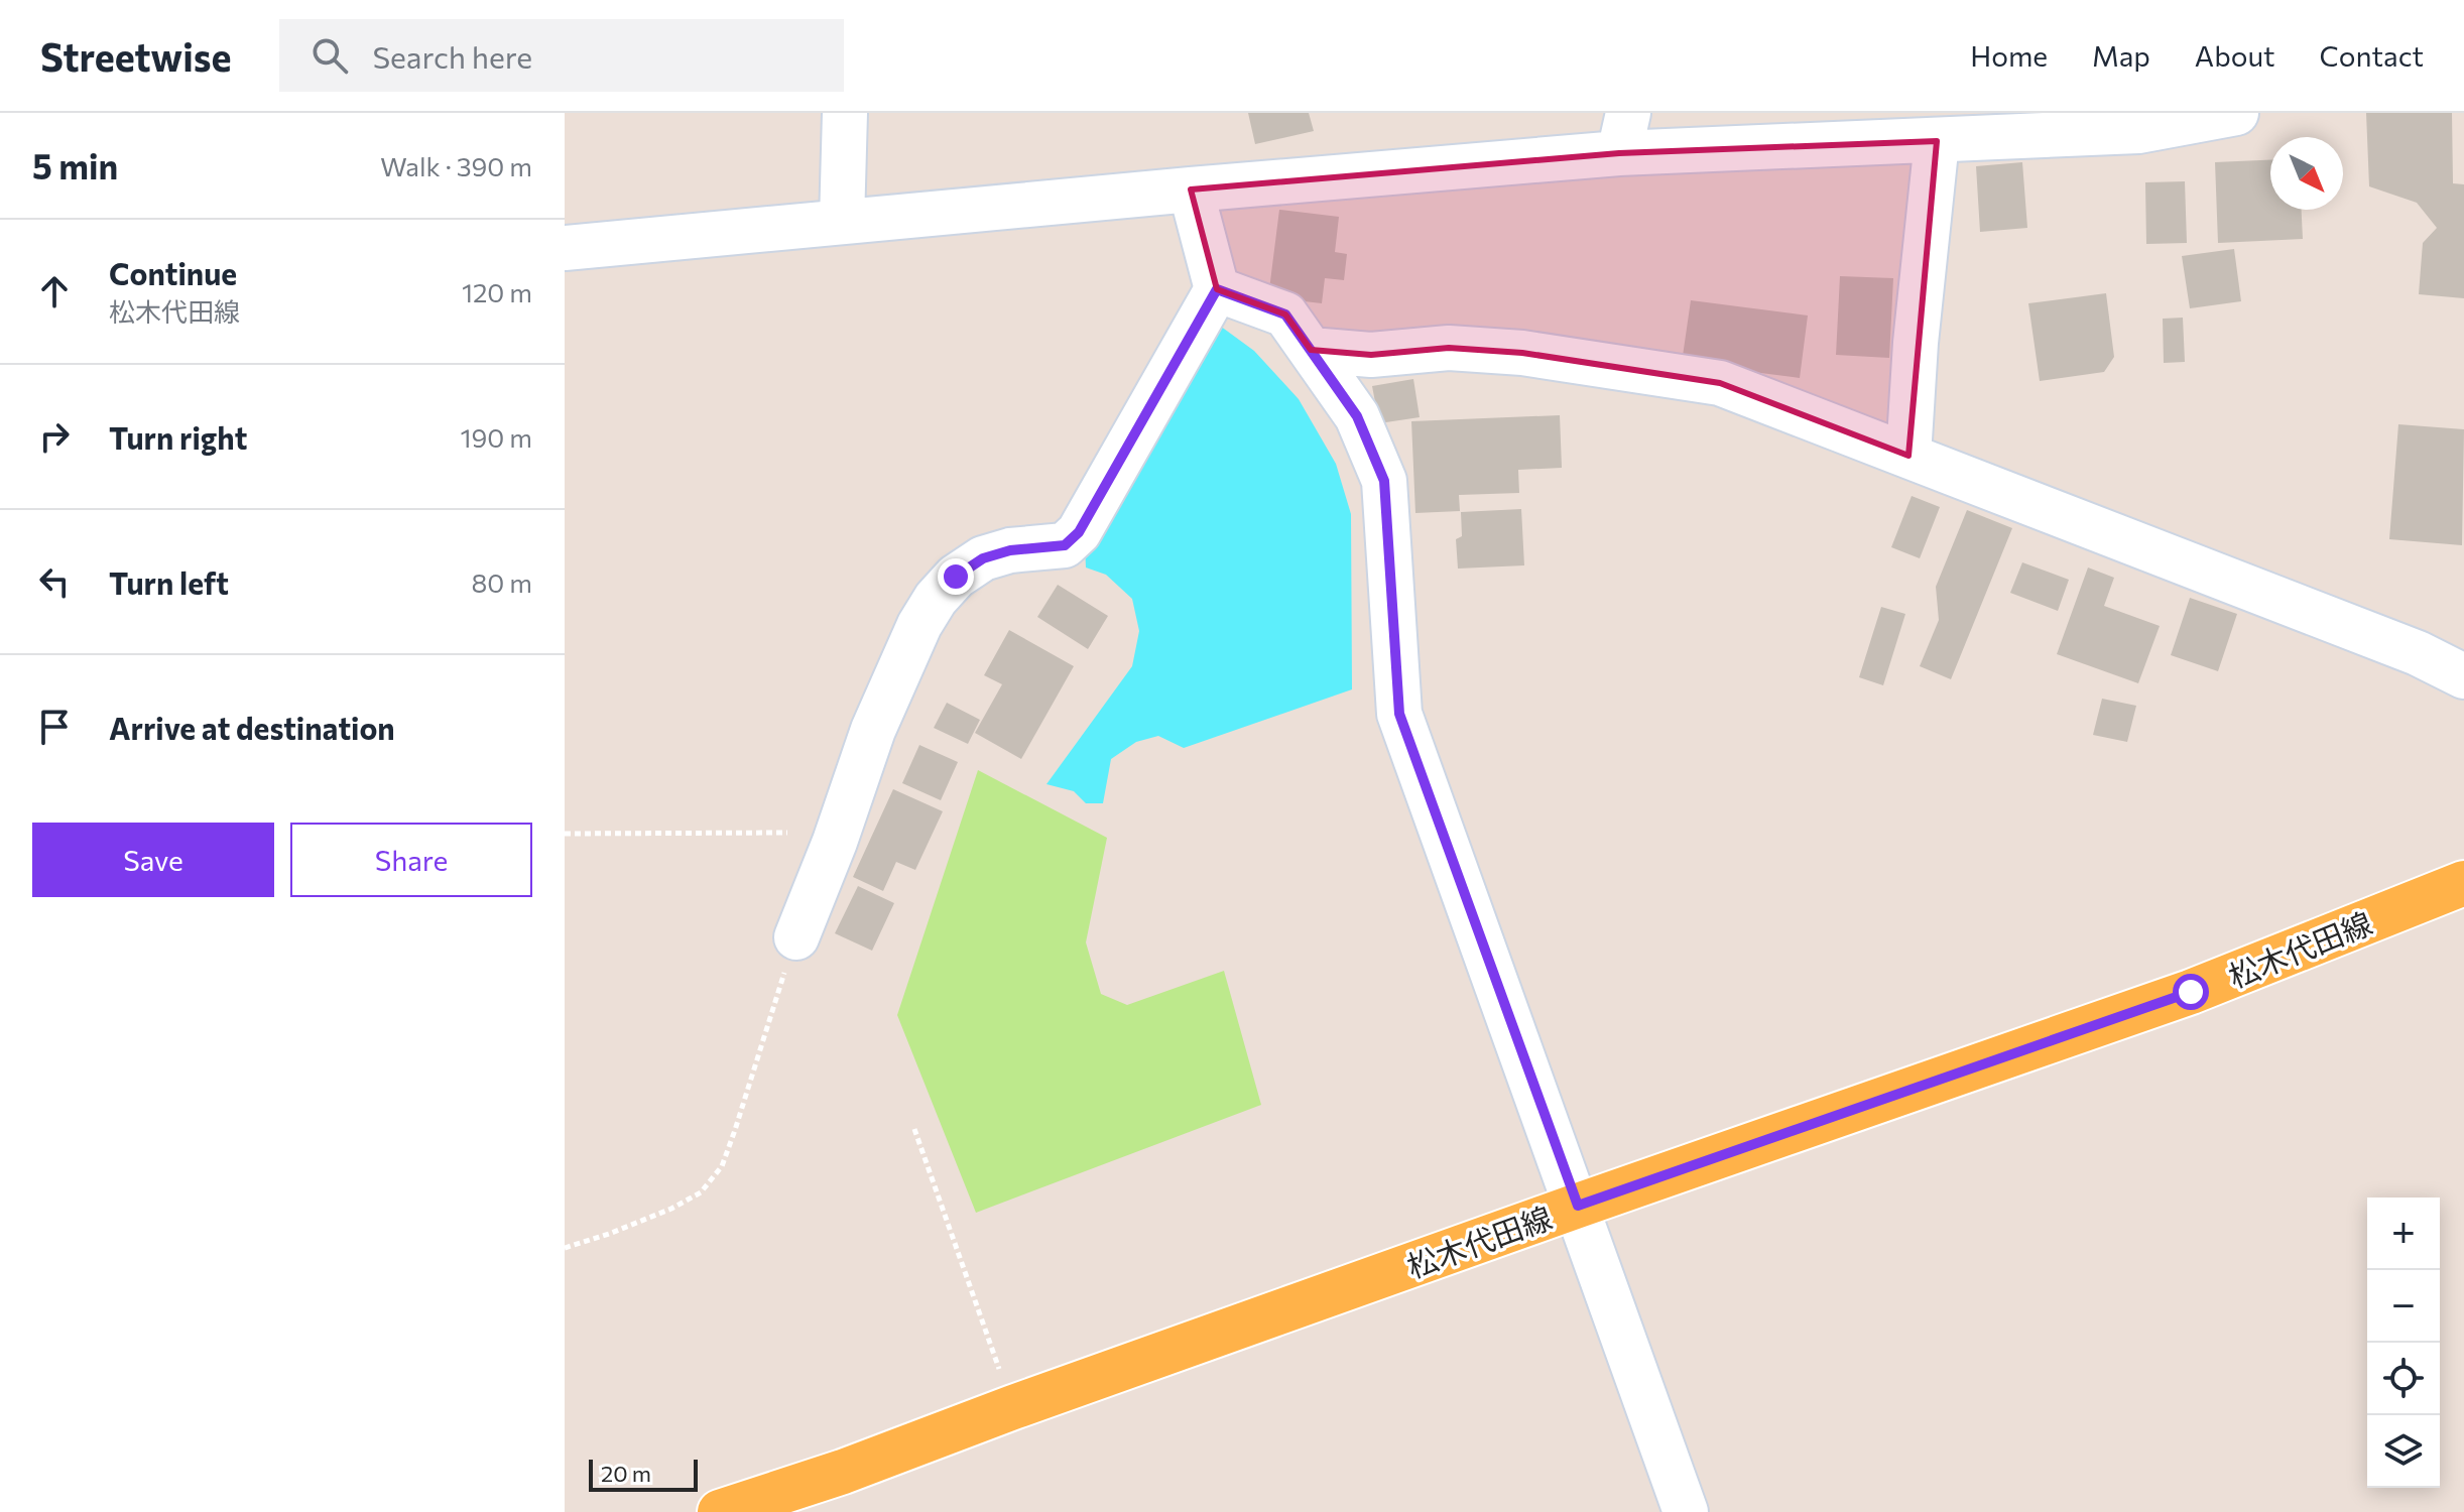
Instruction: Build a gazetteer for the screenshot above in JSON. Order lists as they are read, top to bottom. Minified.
{"streets":{"main road":["松木代田線"]},"scale_bar":"20 m","north":"bottom right","page":{"header":"Streetwise","search":"Search here","nav":["Home","Map","About","Contact"],"heading":["5 min","Walk · 390 m"],"list":[["Continue","松木代田線","120 m"],["Turn right","190 m"],["Turn left","80 m"],"Arrive at destination"],"buttons":["Save","Share"],"map_buttons":["+","−"],"scale":"20 m"}}
